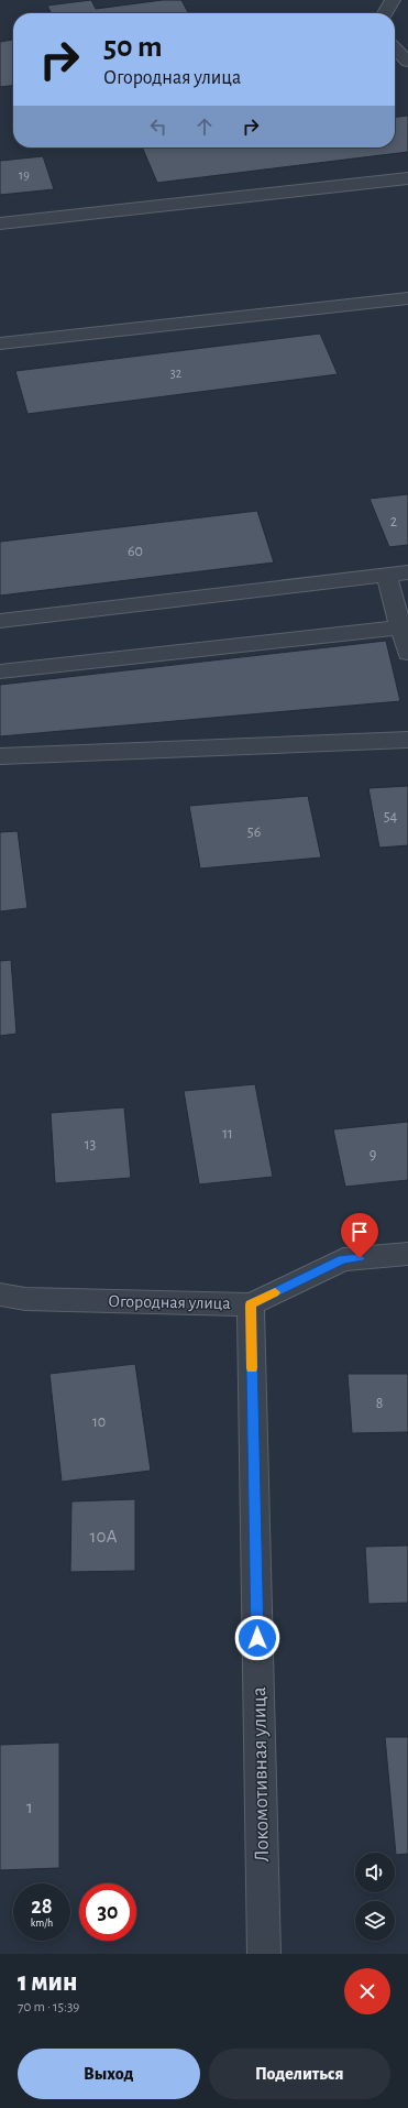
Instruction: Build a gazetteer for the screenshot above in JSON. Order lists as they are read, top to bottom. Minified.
{"streets":{"street":["Огородная улица","Локомотивная улица"]},"crossings":[["Огородная улица","Локомотивная улица"]],"house_numbers":["19","32","2","60","54","56","11","13","9","8","10","10А","1"],"page":{"turn":["50 m","Огородная улица"],"speed":"28 km/h","limit":"30","heading":["1 мин","70 m · 15:39"],"buttons":["Выход","Поделиться"]}}
